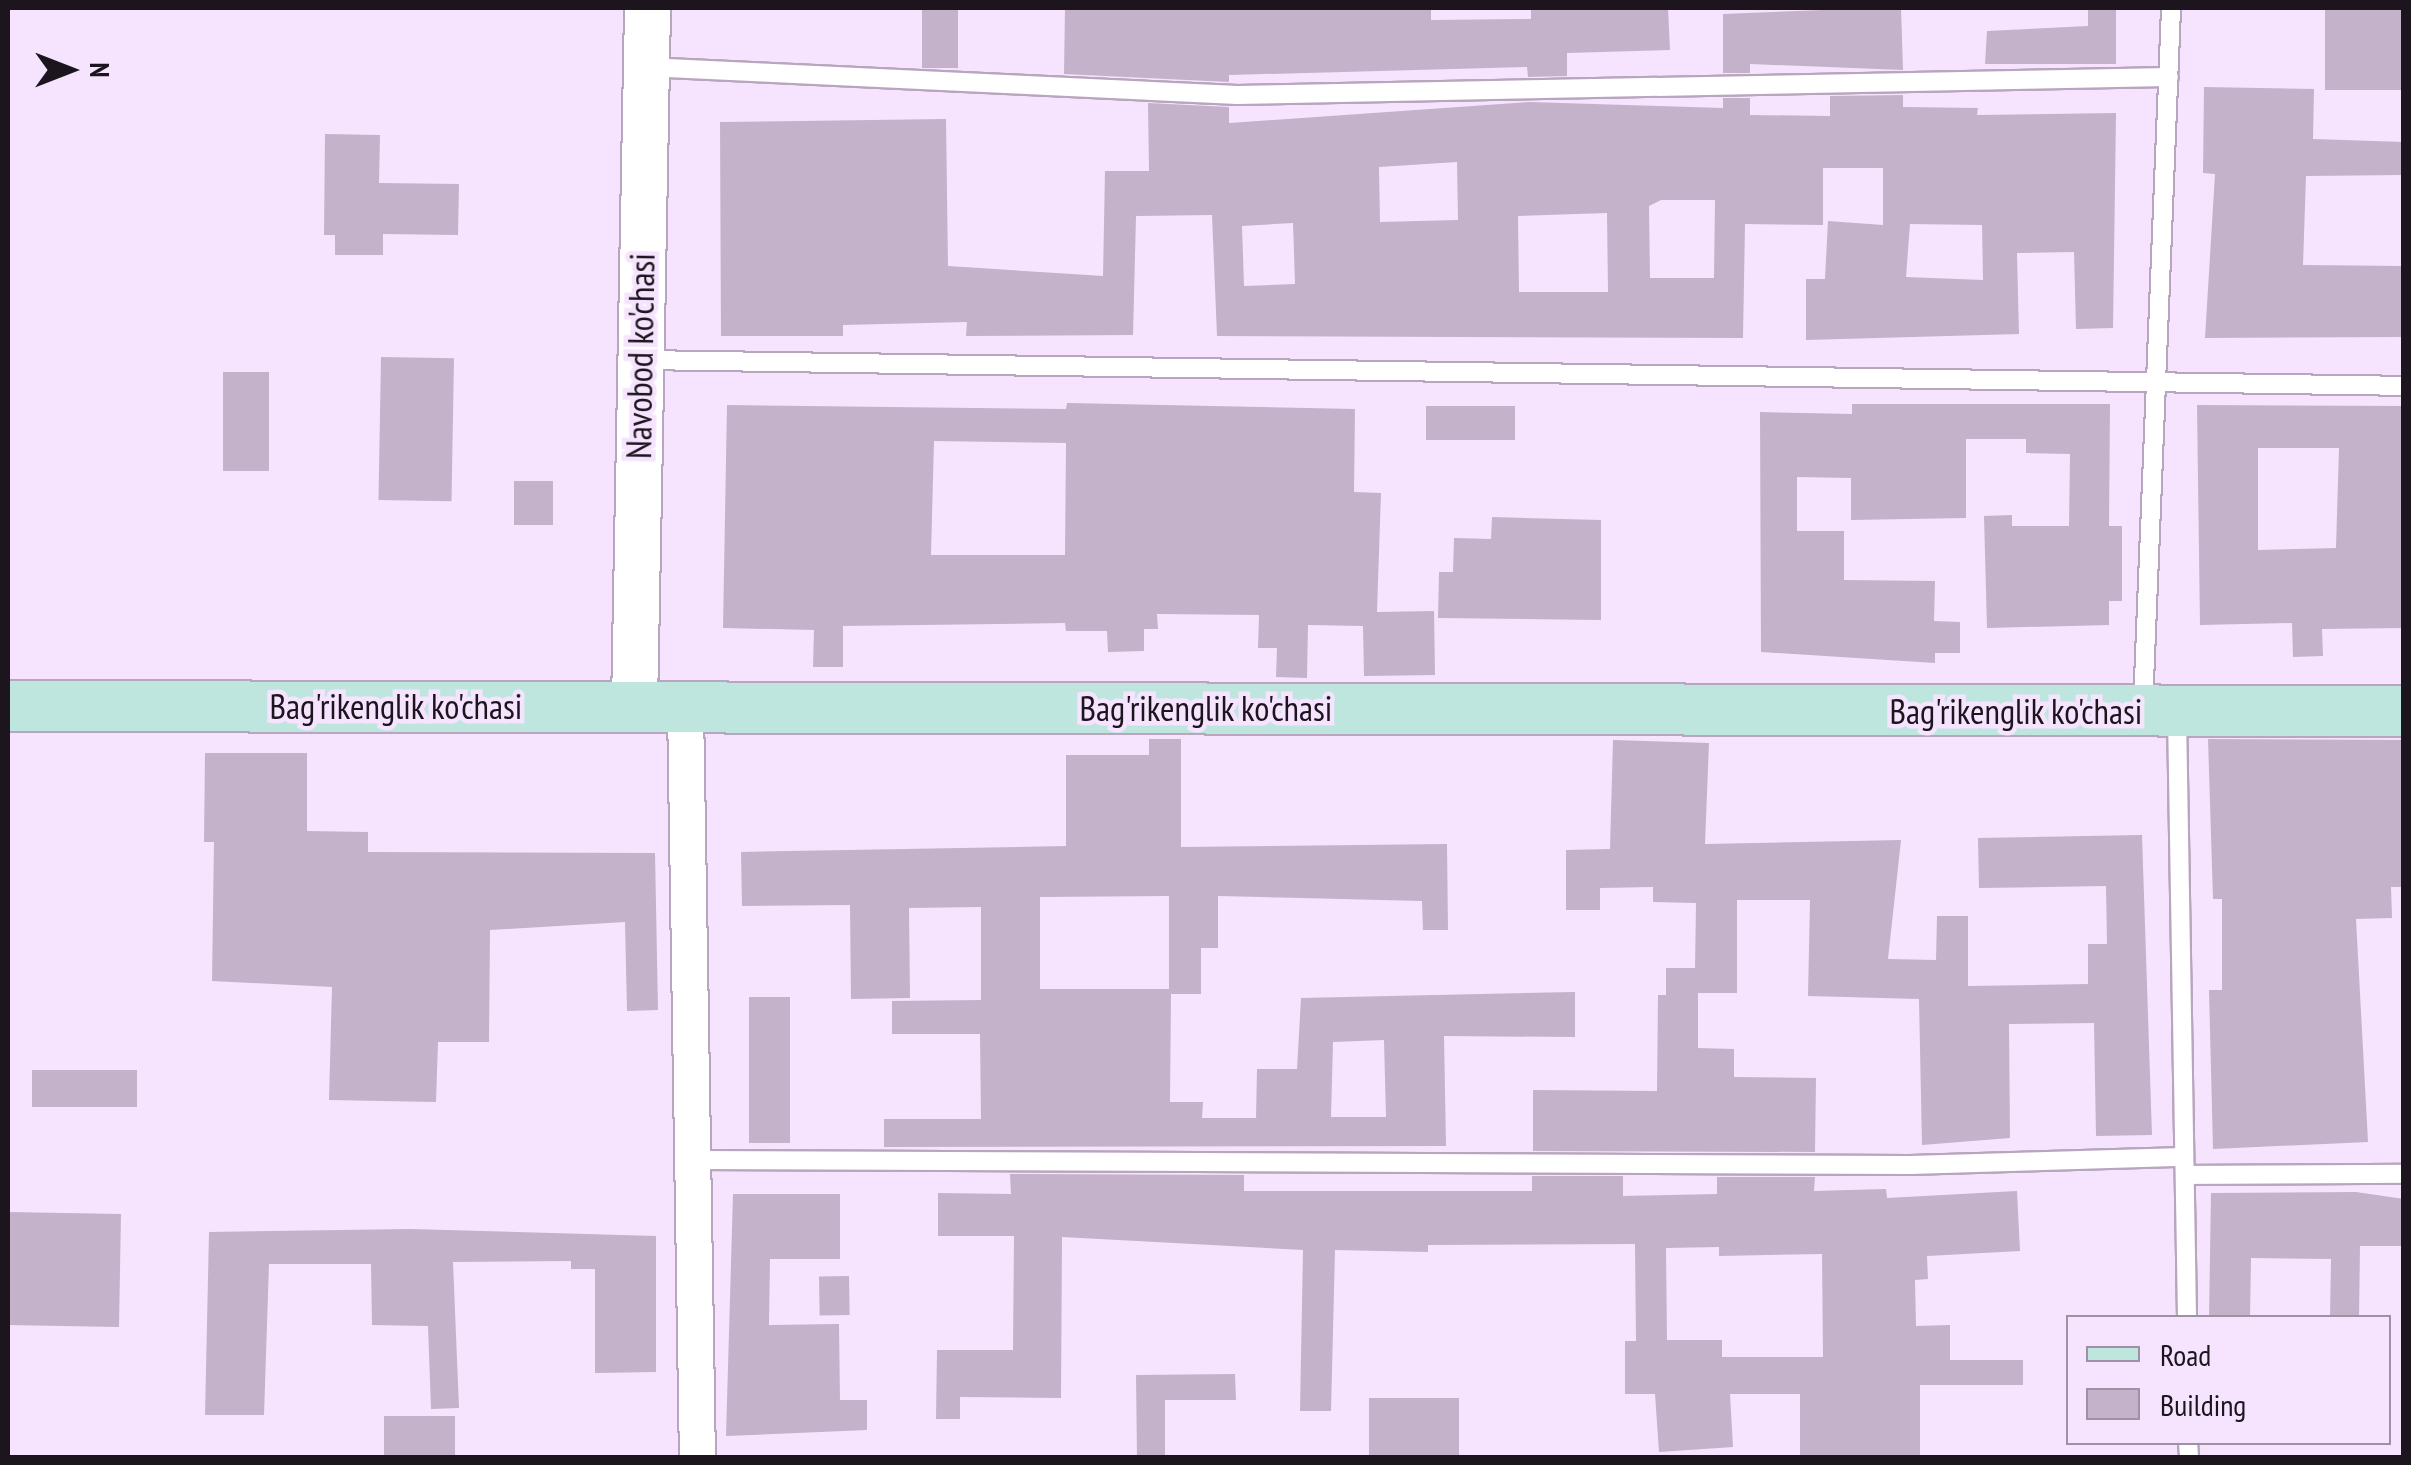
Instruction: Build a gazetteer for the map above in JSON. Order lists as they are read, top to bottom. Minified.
{"streets":{"main road":["Bag'rikenglik ko'chasi"],"street":["Navobod ko'chasi"]},"crossings":[["Navobod ko'chasi","Bag'rikenglik ko'chasi"]],"legend":["Road","Building"],"north":"right"}
